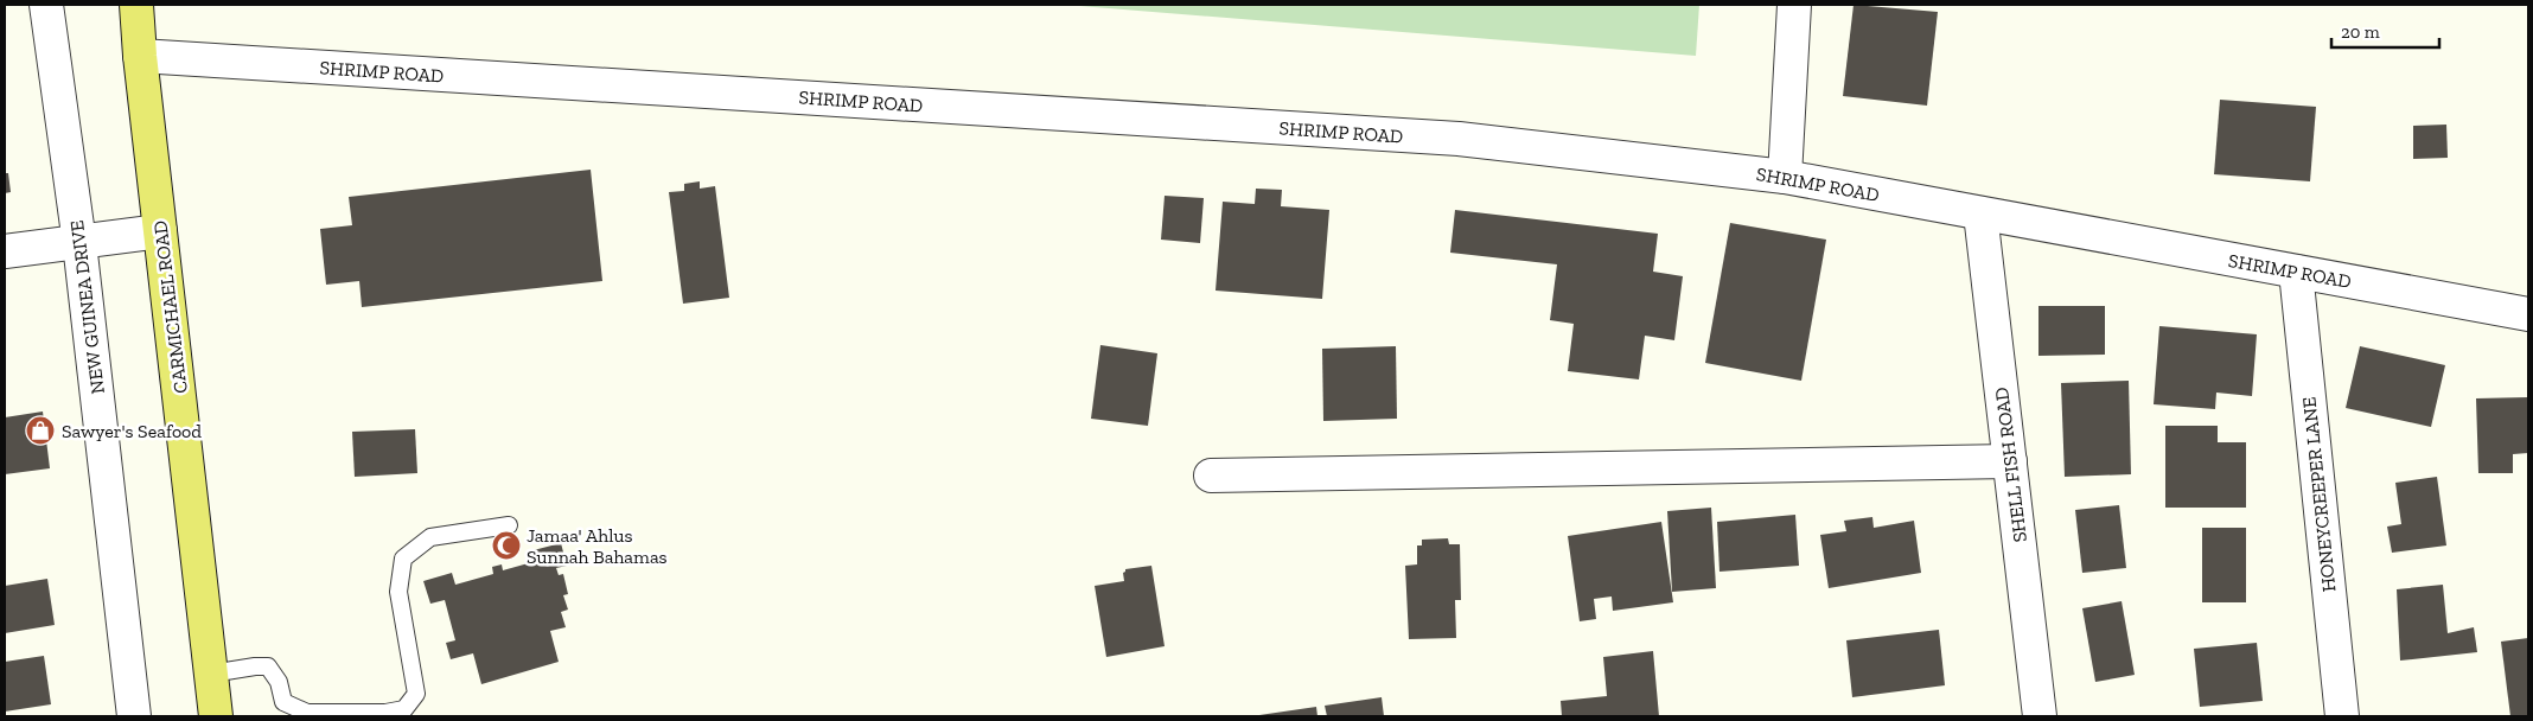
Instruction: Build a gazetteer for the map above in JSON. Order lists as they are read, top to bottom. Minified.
{"streets":{"main road":["CARMICHAEL ROAD"],"street":["SHRIMP ROAD","NEW GUINEA DRIVE","SHELL FISH ROAD","HONEYCREEPER LANE"]},"crossings":[["SHRIMP ROAD","CARMICHAEL ROAD"],["SHRIMP ROAD","SHELL FISH ROAD"],["SHRIMP ROAD","HONEYCREEPER LANE"]],"places":{"shop":["Sawyer's Seafood"],"mosque":["Jamaa' Ahlus Sunnah Bahamas"]},"scale_bar":"20 m"}
